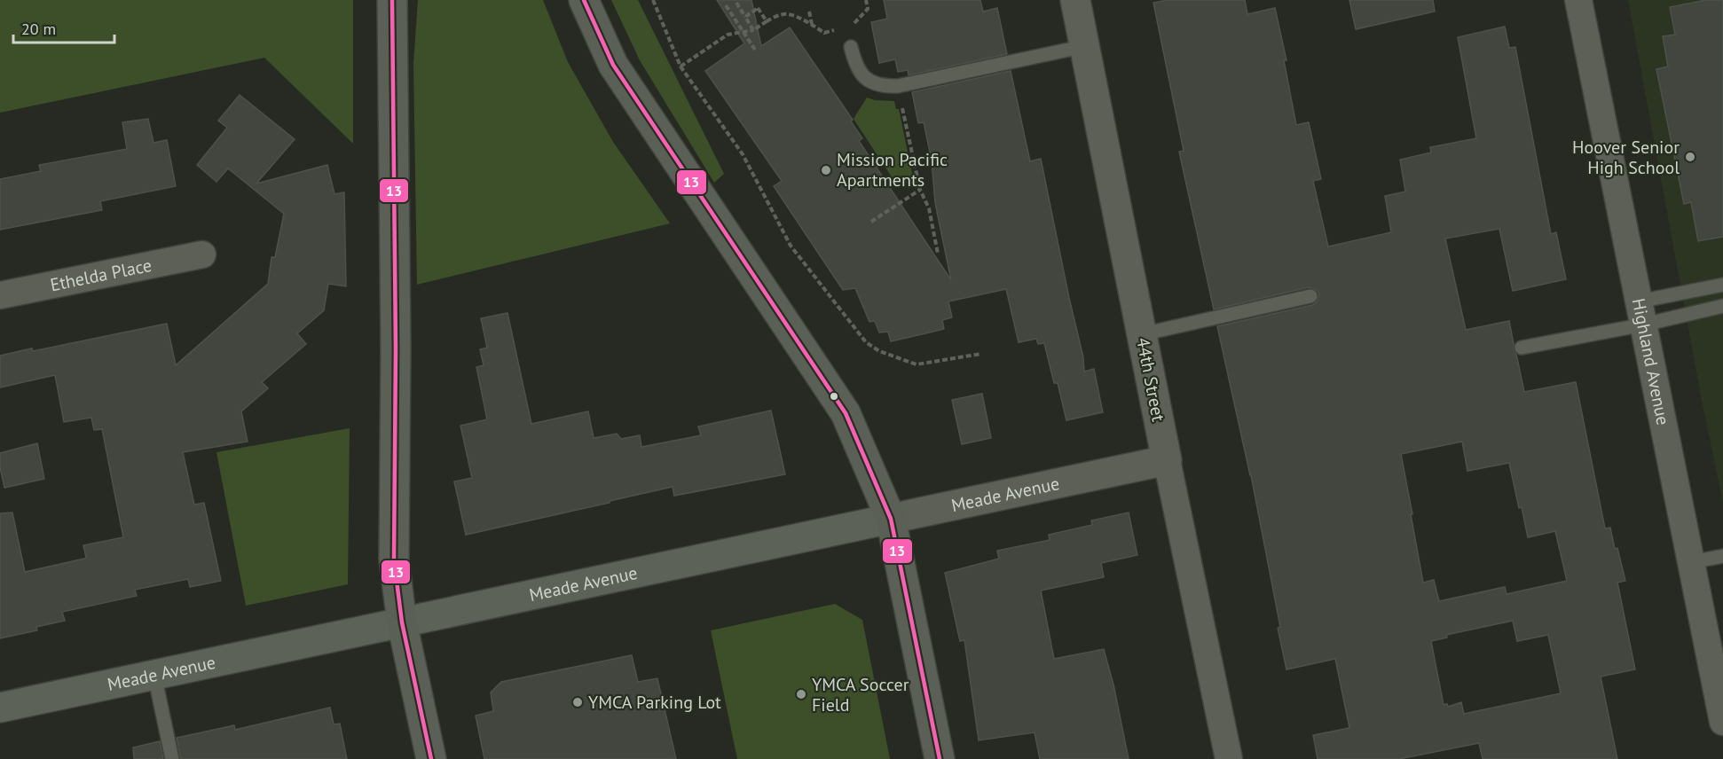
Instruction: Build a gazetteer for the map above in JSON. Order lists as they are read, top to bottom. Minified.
{"streets":{"main road":["Meade Avenue"],"street":["Ethelda Place","Highland Avenue","44th Street"]},"crossings":[["44th Street","Meade Avenue"]],"places":["Hoover Senior High School","Mission Pacific Apartments","YMCA Soccer Field","YMCA Parking Lot"],"lines":["transit line 13"],"scale_bar":"20 m"}
